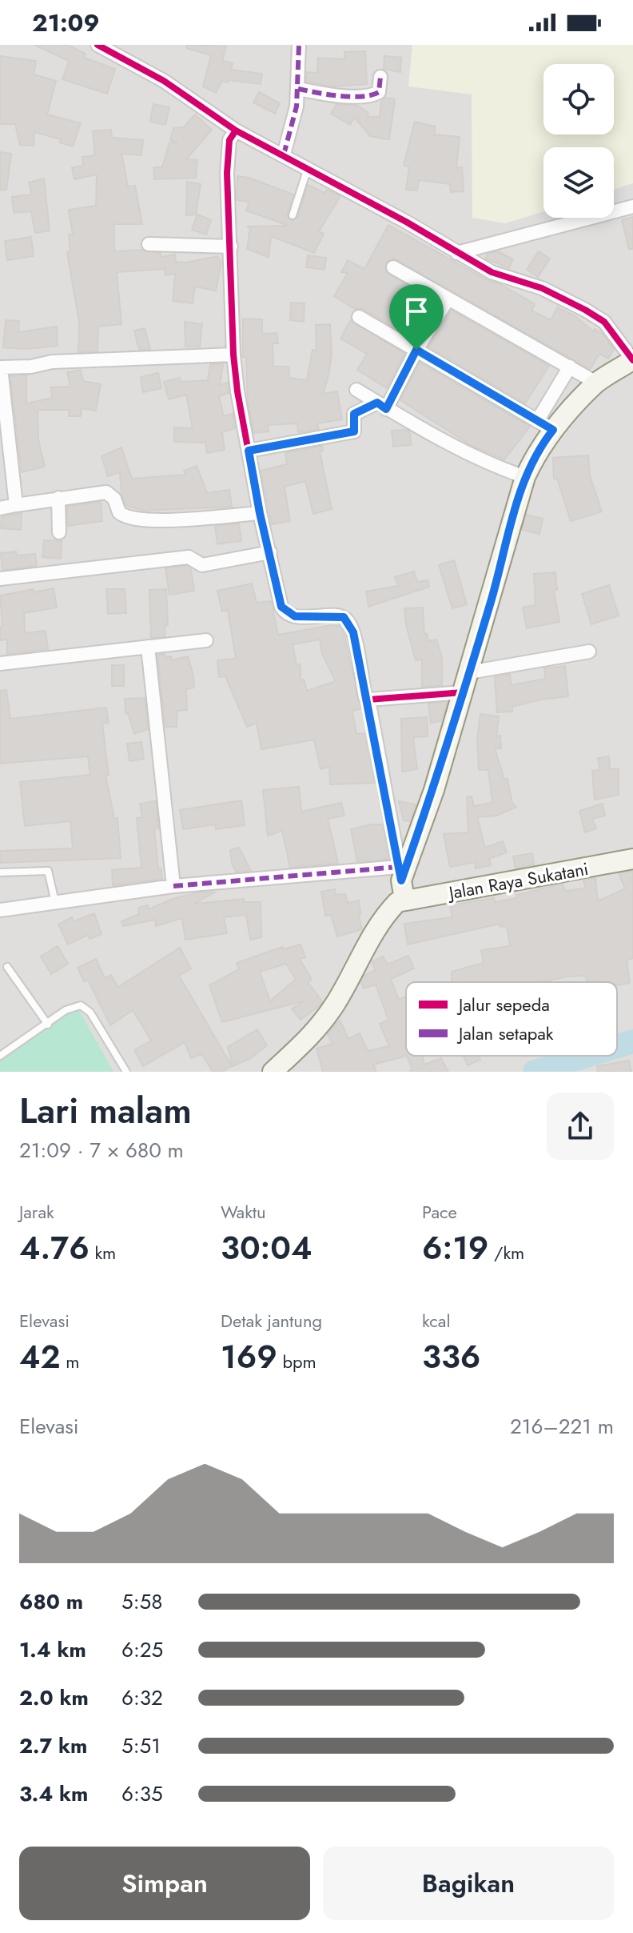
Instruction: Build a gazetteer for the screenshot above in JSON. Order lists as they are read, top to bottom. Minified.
{"streets":{"street":["Jalan Raya Sukatani"]},"legend":["Jalur sepeda","Jalan setapak"],"page":{"status":"21:09","heading":["Lari malam","21:09 · 7 × 680 m"],"stats":[["Jarak","4.76 km"],["Waktu","30:04"],["Pace","6:19 /km"],["Elevasi","42 m"],["Detak jantung","169 bpm"],["kcal","336"]],"chart":["Elevasi","216–221 m"],"list":[{"name":"680 m","note":"5:58"},{"name":"1.4 km","note":"6:25"},{"name":"2.0 km","note":"6:32"},{"name":"2.7 km","note":"5:51"},{"name":"3.4 km","note":"6:35"}],"buttons":["Simpan","Bagikan"]}}
